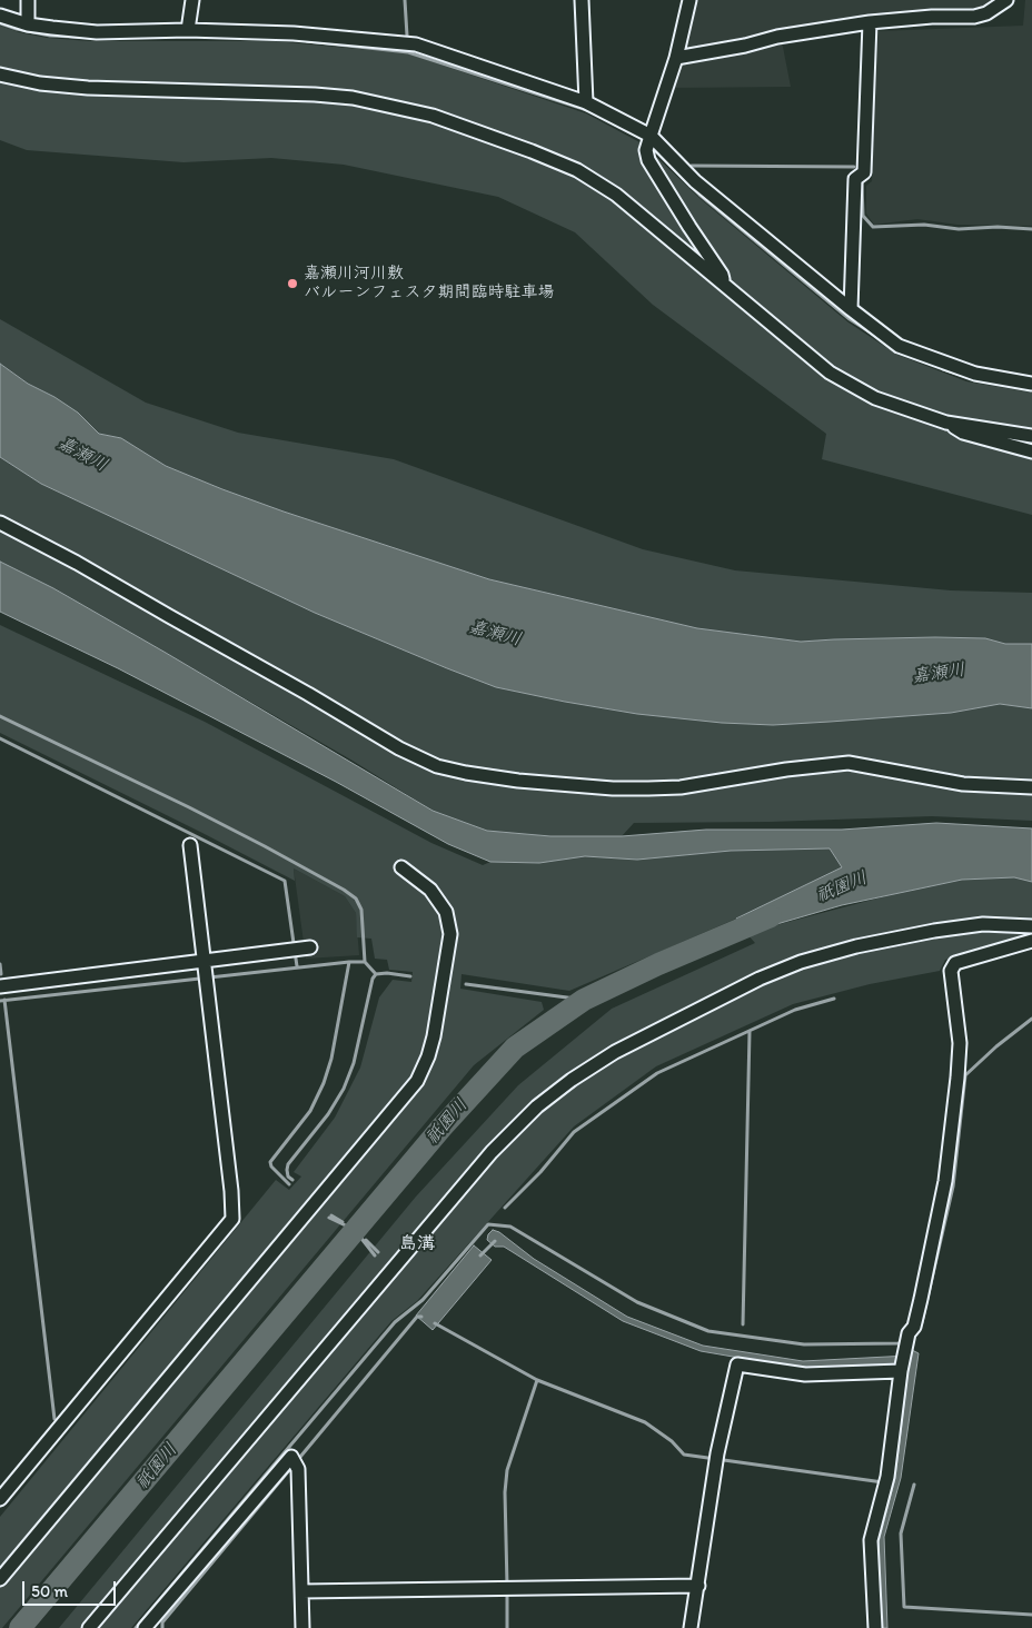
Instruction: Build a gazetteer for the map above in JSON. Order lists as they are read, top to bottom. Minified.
{"districts":["島溝"],"water":["嘉瀬川","祇園川"],"places":["嘉瀬川河川敷 バルーンフェスタ期間臨時駐車場"],"scale_bar":"50 m"}
